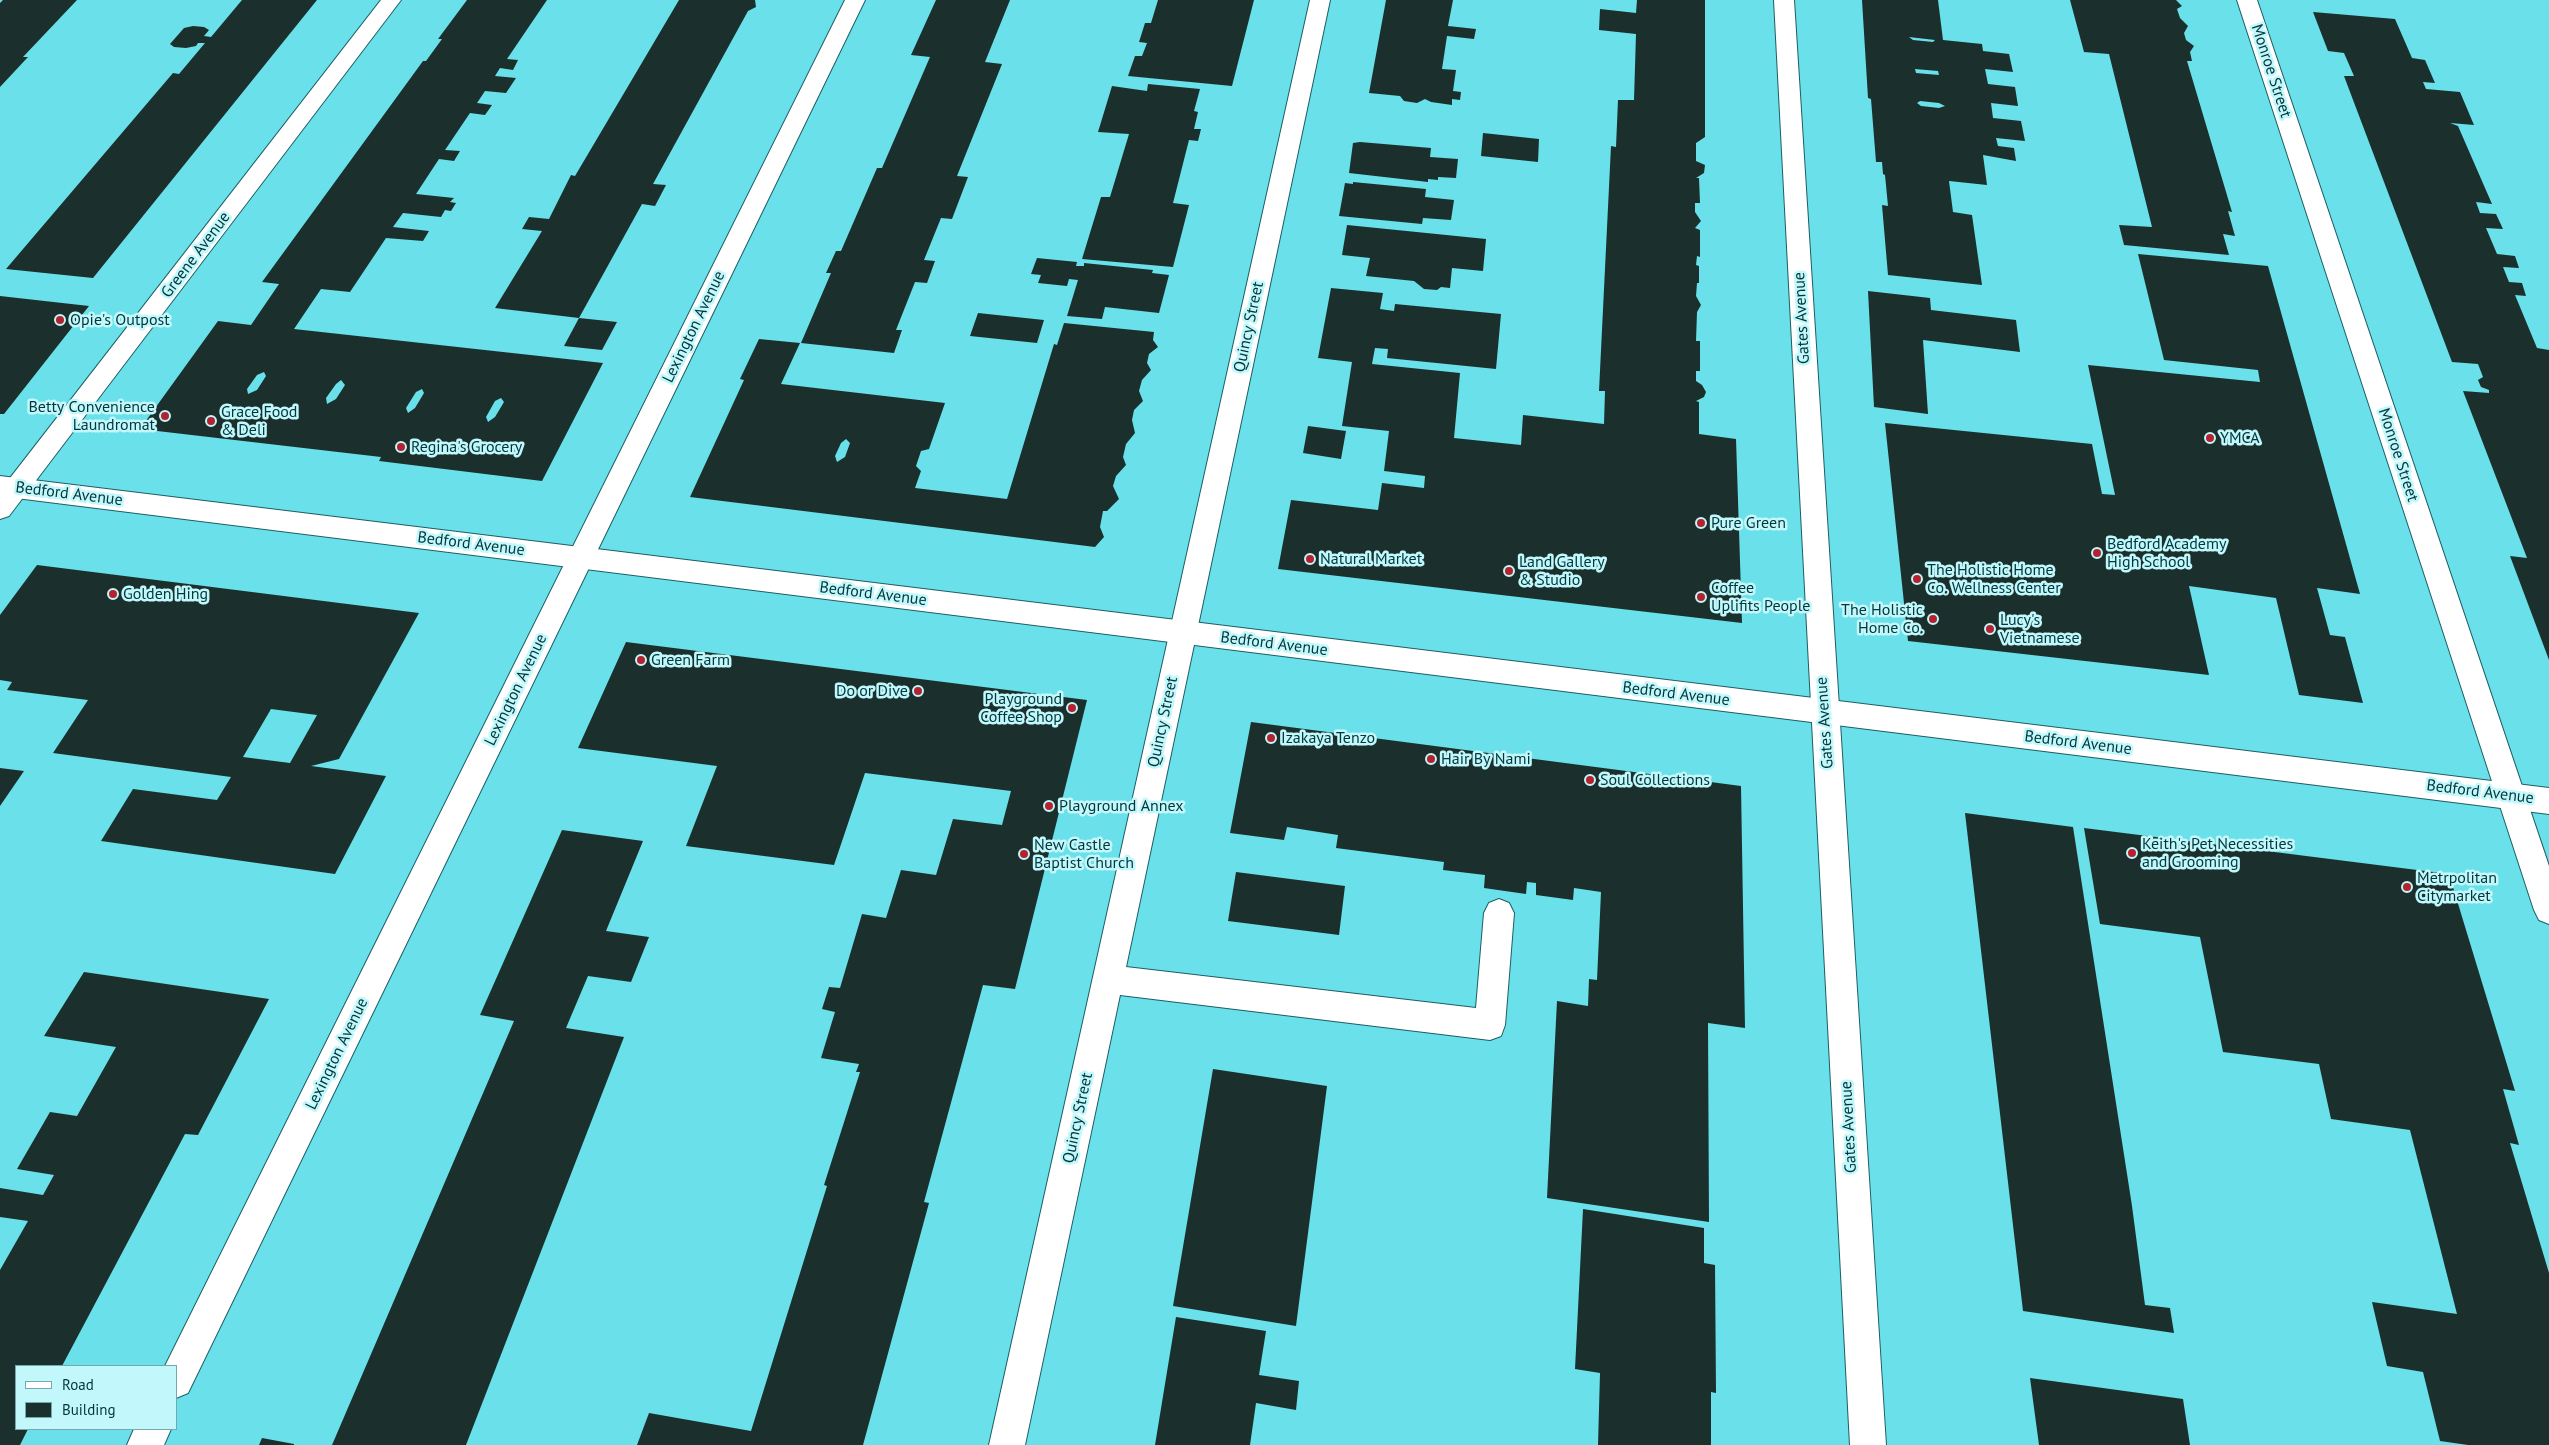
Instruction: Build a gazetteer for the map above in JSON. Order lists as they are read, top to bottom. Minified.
{"streets":{"street":["Monroe Street","Greene Avenue","Gates Avenue","Lexington Avenue","Quincy Street","Bedford Avenue"]},"crossings":[["Monroe Street","Bedford Avenue"],["Greene Avenue","Bedford Avenue"],["Gates Avenue","Bedford Avenue"],["Lexington Avenue","Bedford Avenue"],["Quincy Street","Bedford Avenue"]],"places":["Opie's Outpost","Betty Convenience Laundromat","Grace Food & Deli","YMCA","Regina's Grocery","Pure Green","Bedford Academy High School","Natural Market","Land Gallery & Studio","The Holistic Home Co. Wellness Center","Golden Hing","Coffee Uplifits People","The Holistic Home Co.","Lucy's Vietnamese","Green Farm","Do or Dive","Playground Coffee Shop","Izakaya Tenzo","Hair By Nami","Soul Collections","Playground Annex","Keith's Pet Necessities and Grooming","New Castle Baptist Church","Metrpolitan Citymarket"],"legend":["Road","Building"]}
